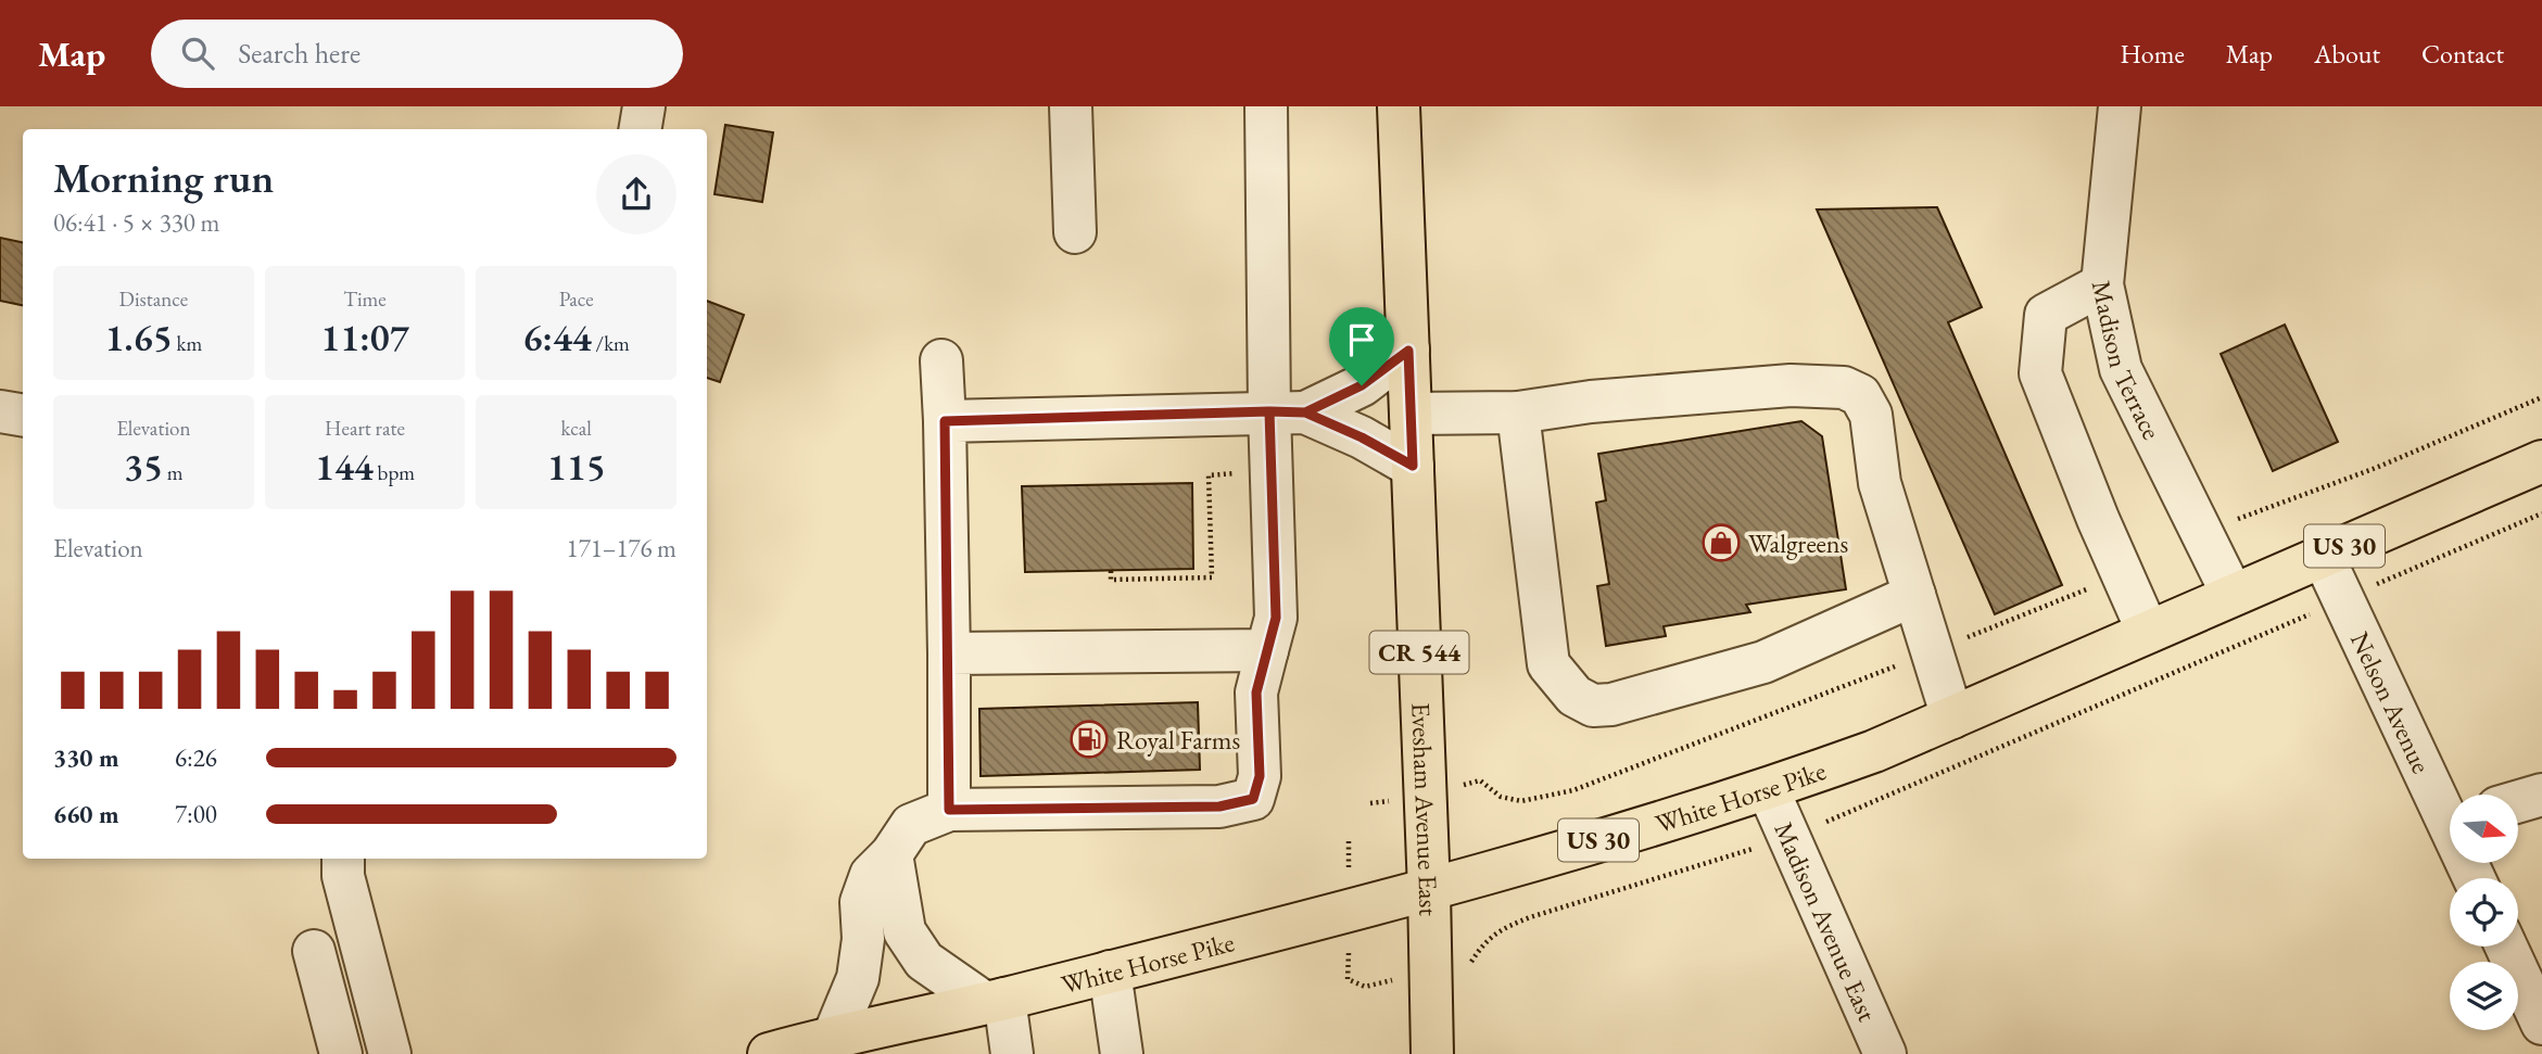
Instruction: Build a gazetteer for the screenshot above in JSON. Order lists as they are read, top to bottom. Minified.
{"streets":{"main road":["US 30","CR 544","White Horse Pike","Evesham Avenue East"],"street":["Madison Terrace","Nelson Avenue","Madison Avenue East"]},"crossings":[["Madison Terrace","White Horse Pike"],["Nelson Avenue","White Horse Pike"],["White Horse Pike","Evesham Avenue East"],["White Horse Pike","Madison Avenue East"]],"places":{"shop":["Walgreens"],"fuel station":["Royal Farms"]},"north":"right","page":{"header":"Map","search":"Search here","nav":["Home","Map","About","Contact"],"heading":["Morning run","06:41 · 5 × 330 m"],"stats":[["Distance","1.65 km"],["Time","11:07"],["Pace","6:44 /km"],["Elevation","35 m"],["Heart rate","144 bpm"],["kcal","115"]],"chart":["Elevation","171–176 m"],"list":[{"name":"330 m","note":"6:26"},{"name":"660 m","note":"7:00"}]}}
